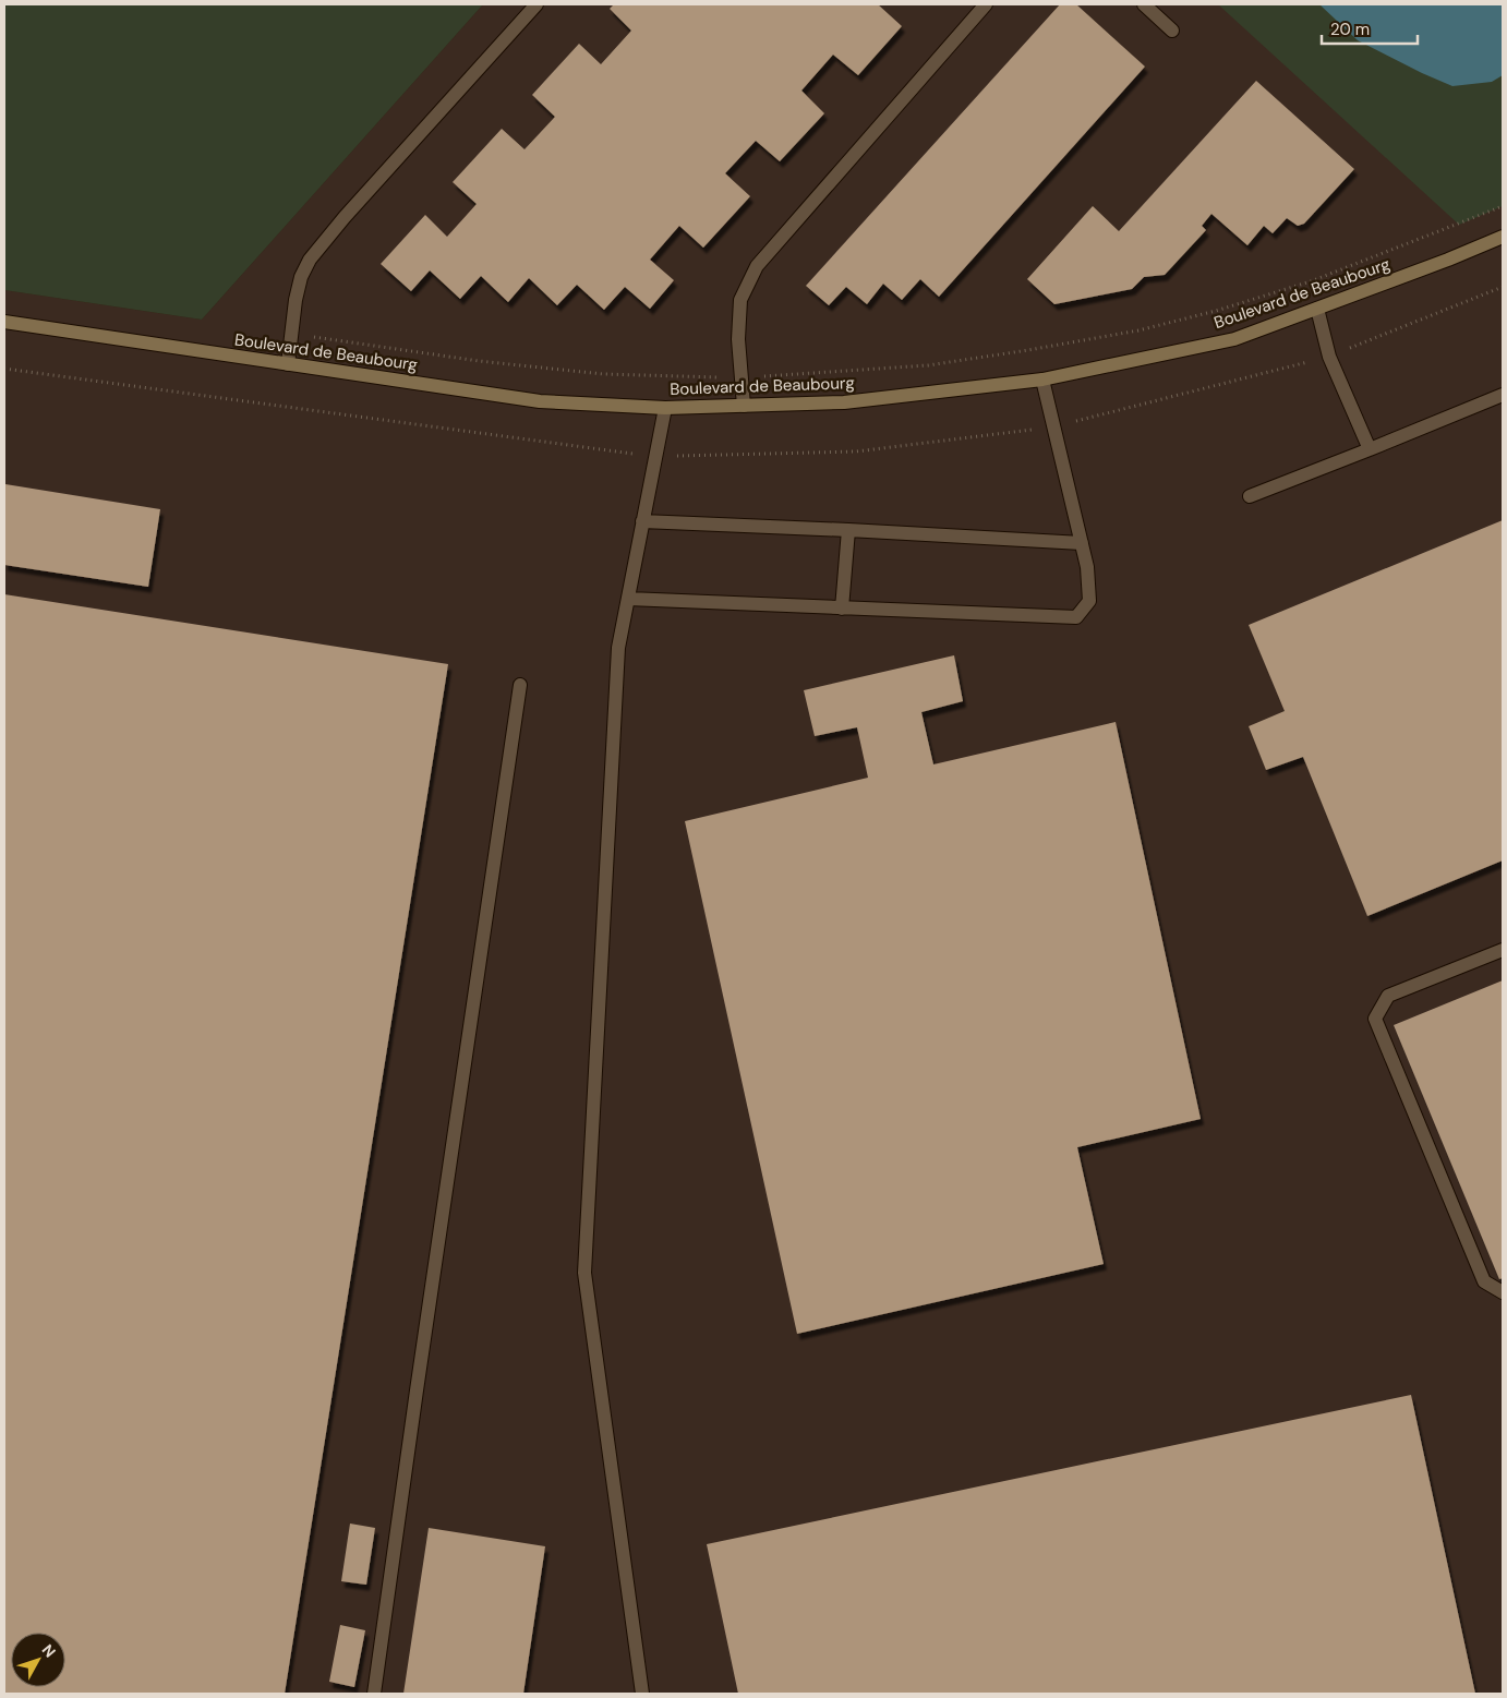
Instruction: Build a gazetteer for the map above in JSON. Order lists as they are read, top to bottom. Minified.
{"streets":{"main road":["Boulevard de Beaubourg"]},"scale_bar":"20 m","north":"top right"}
